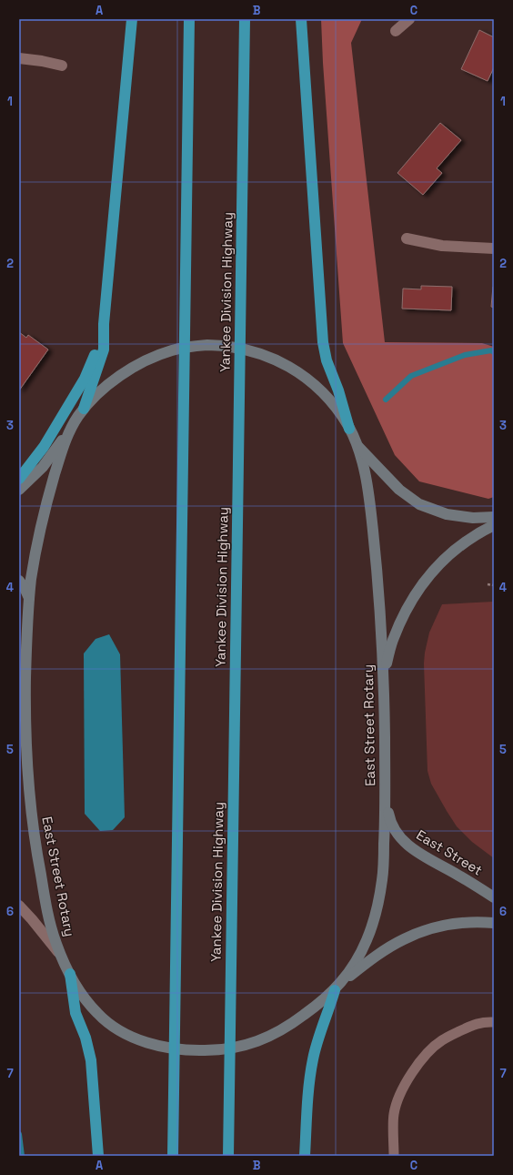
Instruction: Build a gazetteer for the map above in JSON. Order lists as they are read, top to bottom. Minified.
{"streets":{"highway":["Yankee Division Highway"],"main road":["East Street Rotary","East Street"]},"crossings":[["East Street Rotary","East Street"]],"grid":{"columns":["A","B","C"],"rows":["1","2","3","4","5","6","7"]}}
